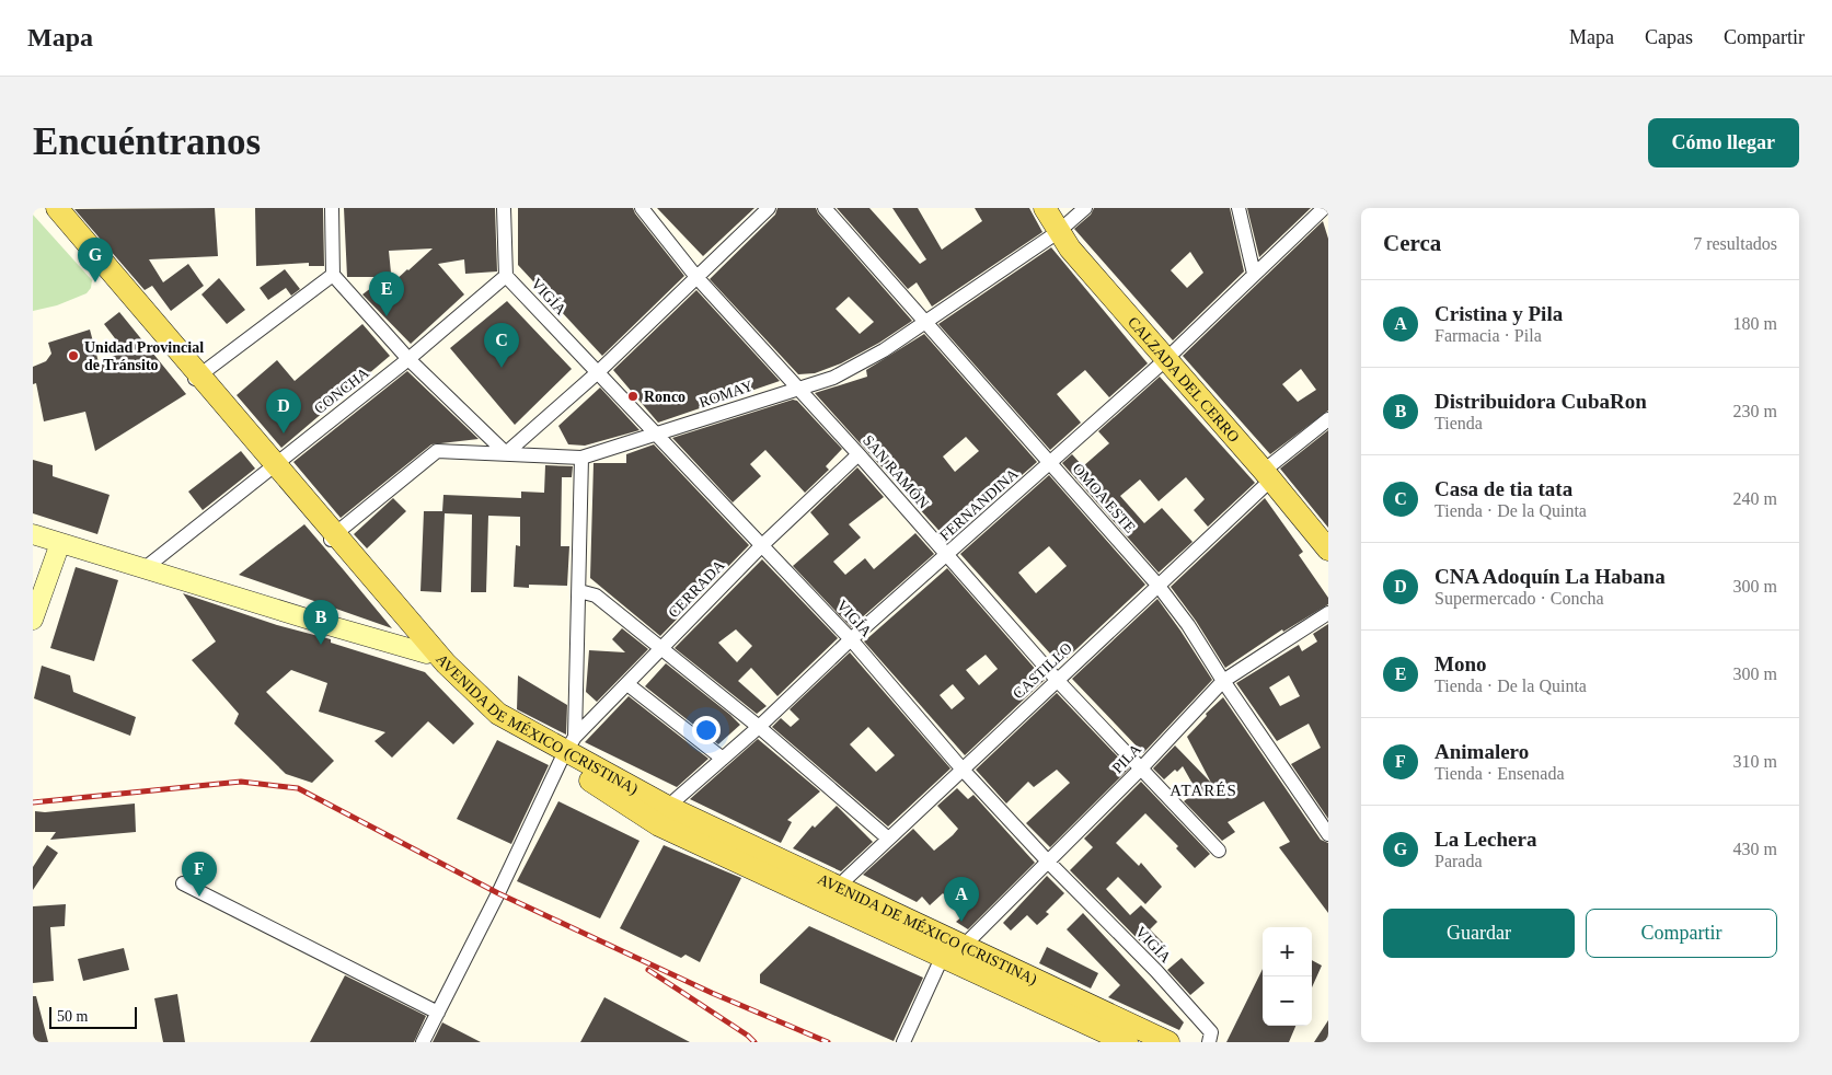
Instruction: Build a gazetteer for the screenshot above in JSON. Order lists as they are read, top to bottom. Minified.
{"streets":{"main road":["CALZADA DEL CERRO","AVENIDA DE MÉXICO (CRISTINA)"],"street":["VIGÍA","CONCHA","ROMAY","SAN RAMÓN","OMOA ESTE","FERNANDINA","CERRADA","CASTILLO","PILA"]},"crossings":[["VIGÍA","CONCHA"],["VIGÍA","ROMAY"],["VIGÍA","FERNANDINA"],["VIGÍA","CERRADA"],["VIGÍA","CASTILLO"],["VIGÍA","PILA"],["CALZADA DEL CERRO","ROMAY"],["CALZADA DEL CERRO","FERNANDINA"],["CALZADA DEL CERRO","CASTILLO"],["CONCHA","AVENIDA DE MÉXICO (CRISTINA)"],["ROMAY","SAN RAMÓN"],["ROMAY","OMOA ESTE"],["ROMAY","AVENIDA DE MÉXICO (CRISTINA)"],["SAN RAMÓN","FERNANDINA"],["SAN RAMÓN","CERRADA"],["SAN RAMÓN","CASTILLO"],["SAN RAMÓN","PILA"],["OMOA ESTE","FERNANDINA"],["OMOA ESTE","CASTILLO"],["OMOA ESTE","PILA"],["FERNANDINA","AVENIDA DE MÉXICO (CRISTINA)"],["CERRADA","AVENIDA DE MÉXICO (CRISTINA)"],["CASTILLO","AVENIDA DE MÉXICO (CRISTINA)"],["AVENIDA DE MÉXICO (CRISTINA)","PILA"]],"districts":["ATARÉS"],"places":["Unidad Provincial de Tránsito","Ronco"],"scale_bar":"50 m","page":{"header":"Mapa","nav":["Mapa","Capas","Compartir"],"buttons":["Cómo llegar",["Guardar","Compartir"]],"title":"Encuéntranos","heading":["Cerca","7 resultados"],"pins":["G","E","C","D","B","F","A"],"list":[{"mark":"A","name":"Cristina y Pila","note":"Farmacia · Pila","value":"180 m"},{"mark":"B","name":"Distribuidora CubaRon","note":"Tienda","value":"230 m"},{"mark":"C","name":"Casa de tia tata","note":"Tienda · De la Quinta","value":"240 m"},{"mark":"D","name":"CNA Adoquín La Habana","note":"Supermercado · Concha","value":"300 m"},{"mark":"E","name":"Mono","note":"Tienda · De la Quinta","value":"300 m"},{"mark":"F","name":"Animalero","note":"Tienda · Ensenada","value":"310 m"},{"mark":"G","name":"La Lechera","note":"Parada","value":"430 m"}],"map_buttons":["+","−"],"scale":"50 m"}}
